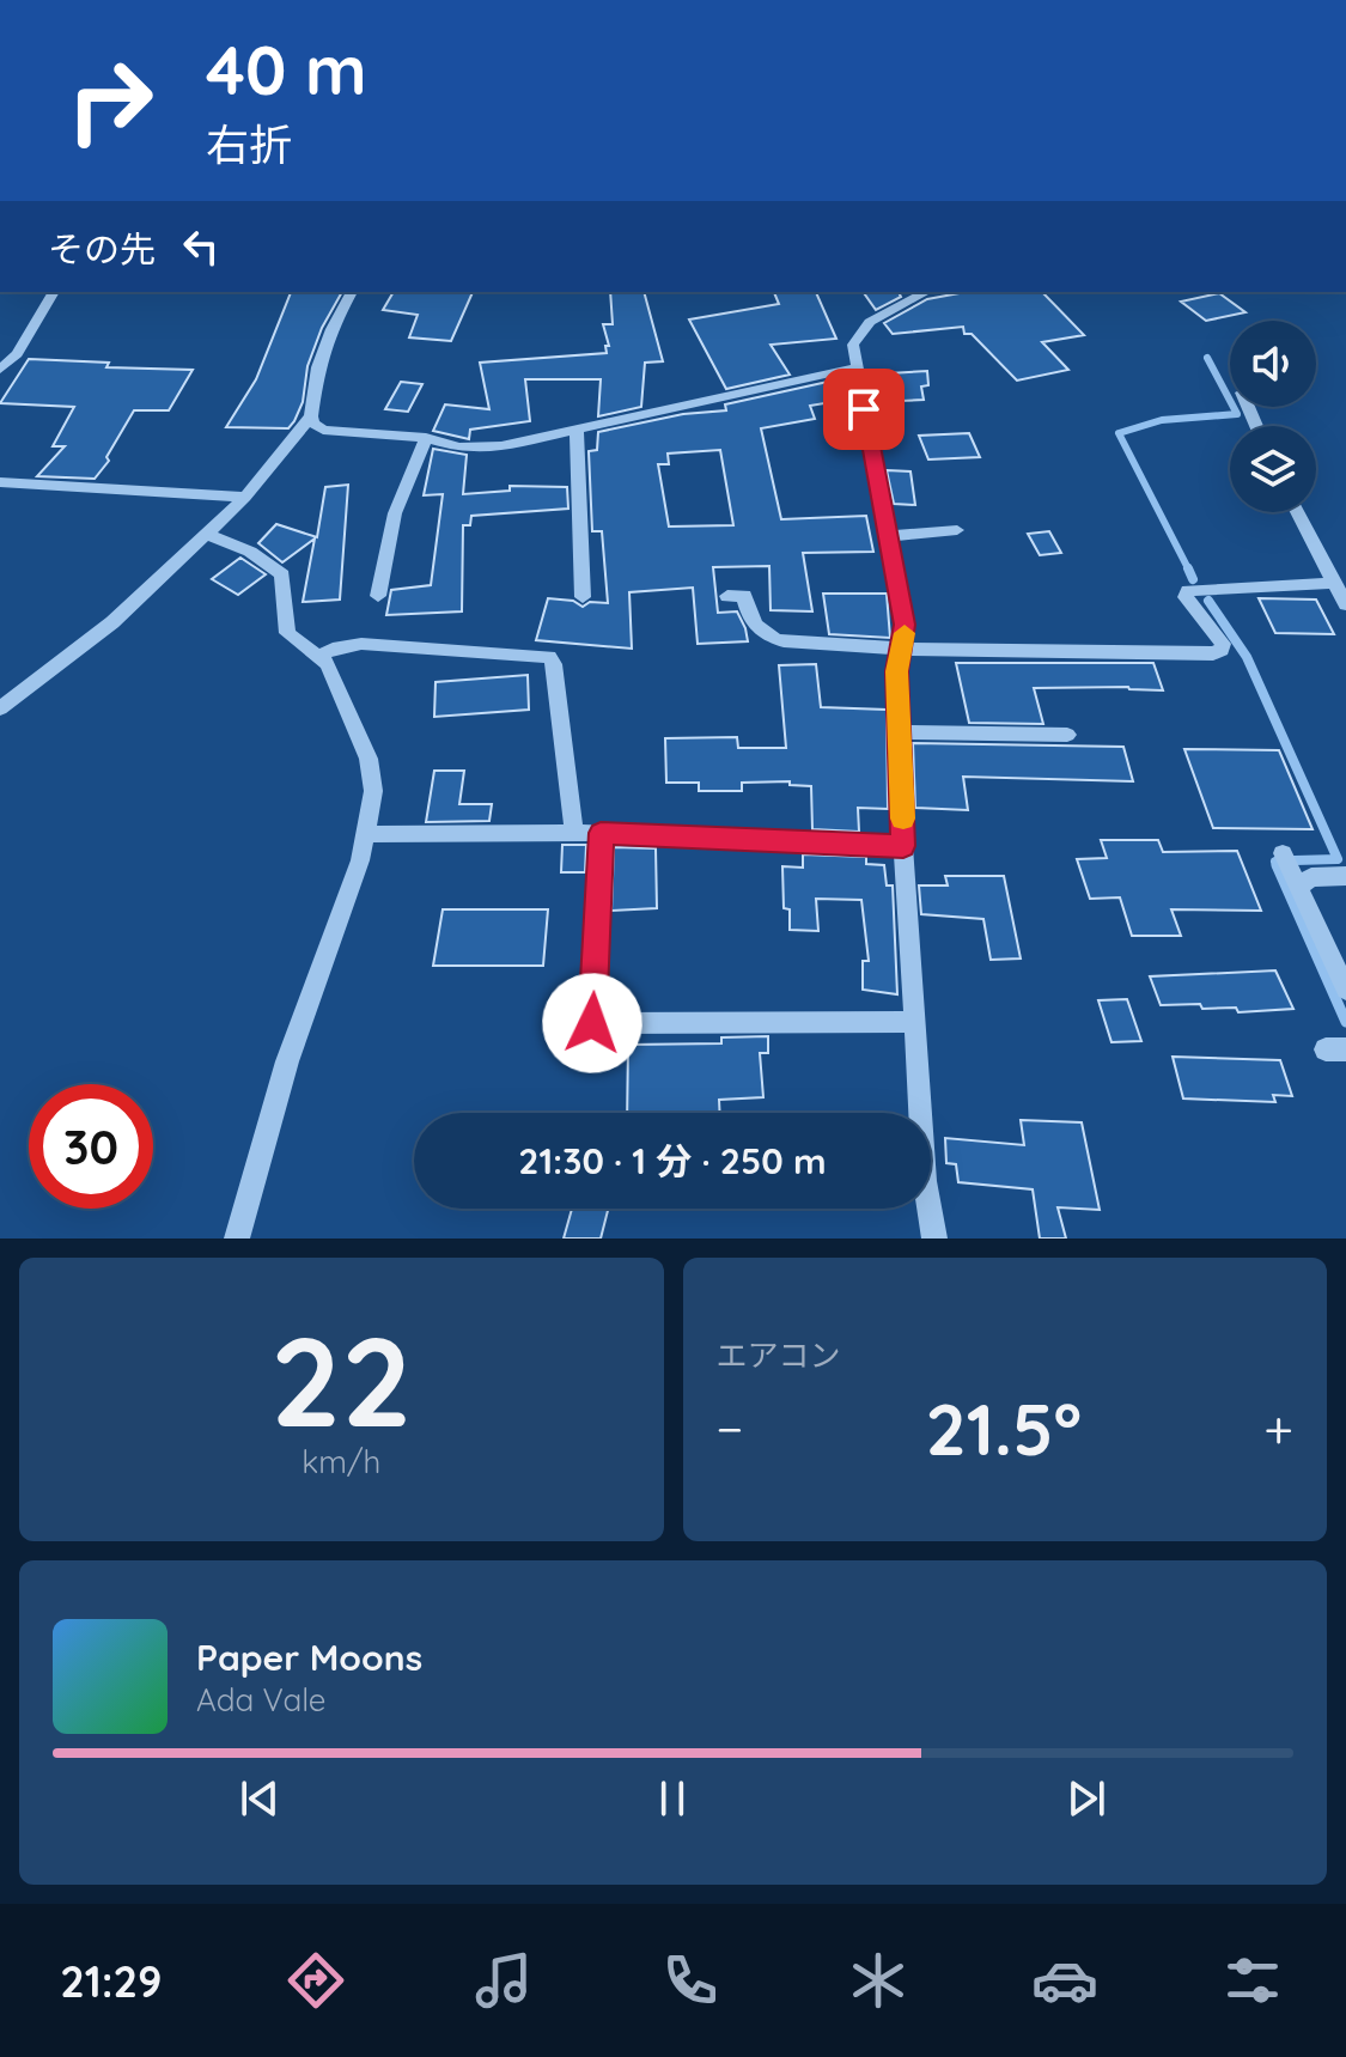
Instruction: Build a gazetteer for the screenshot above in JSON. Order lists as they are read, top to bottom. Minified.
{"page":{"turn":["40 m","右折"],"then":"その先","limit":"30","trip":"21:30 · 1 分 · 250 m","tile":[["22","km/h"],"エアコン"],"heat":["−","21.5°","+"],"song":["Paper Moons","Ada Vale"],"tabs":"21:29"}}
